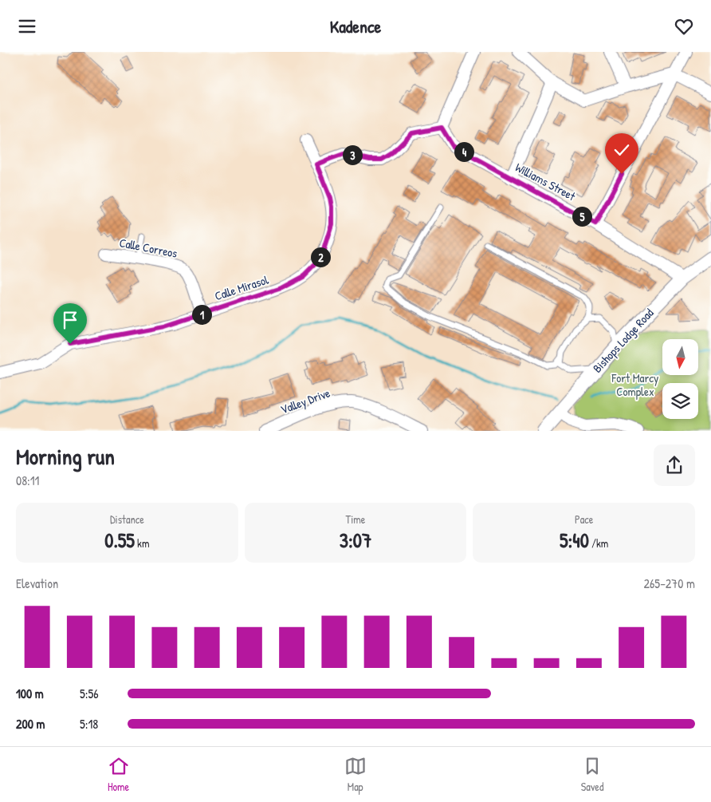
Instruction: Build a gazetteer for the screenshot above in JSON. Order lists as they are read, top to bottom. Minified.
{"streets":{"street":["Williams Street","Calle Correos","Calle Mirasol","Bishops Lodge Road","Valley Drive"]},"crossings":[["Williams Street","Bishops Lodge Road"],["Calle Correos","Calle Mirasol"]],"parks":["Fort Marcy Complex"],"north":"bottom","page":{"header":"Kadence","pins":["4","3","5","2","1"],"heading":["Morning run","08:11"],"stats":[["Distance","0.55 km"],["Time","3:07"],["Pace","5:40 /km"]],"chart":["Elevation","265–270 m"],"list":[{"name":"100 m","note":"5:56"},{"name":"200 m","note":"5:18"}],"tabs":["Home","Map","Saved"]}}
